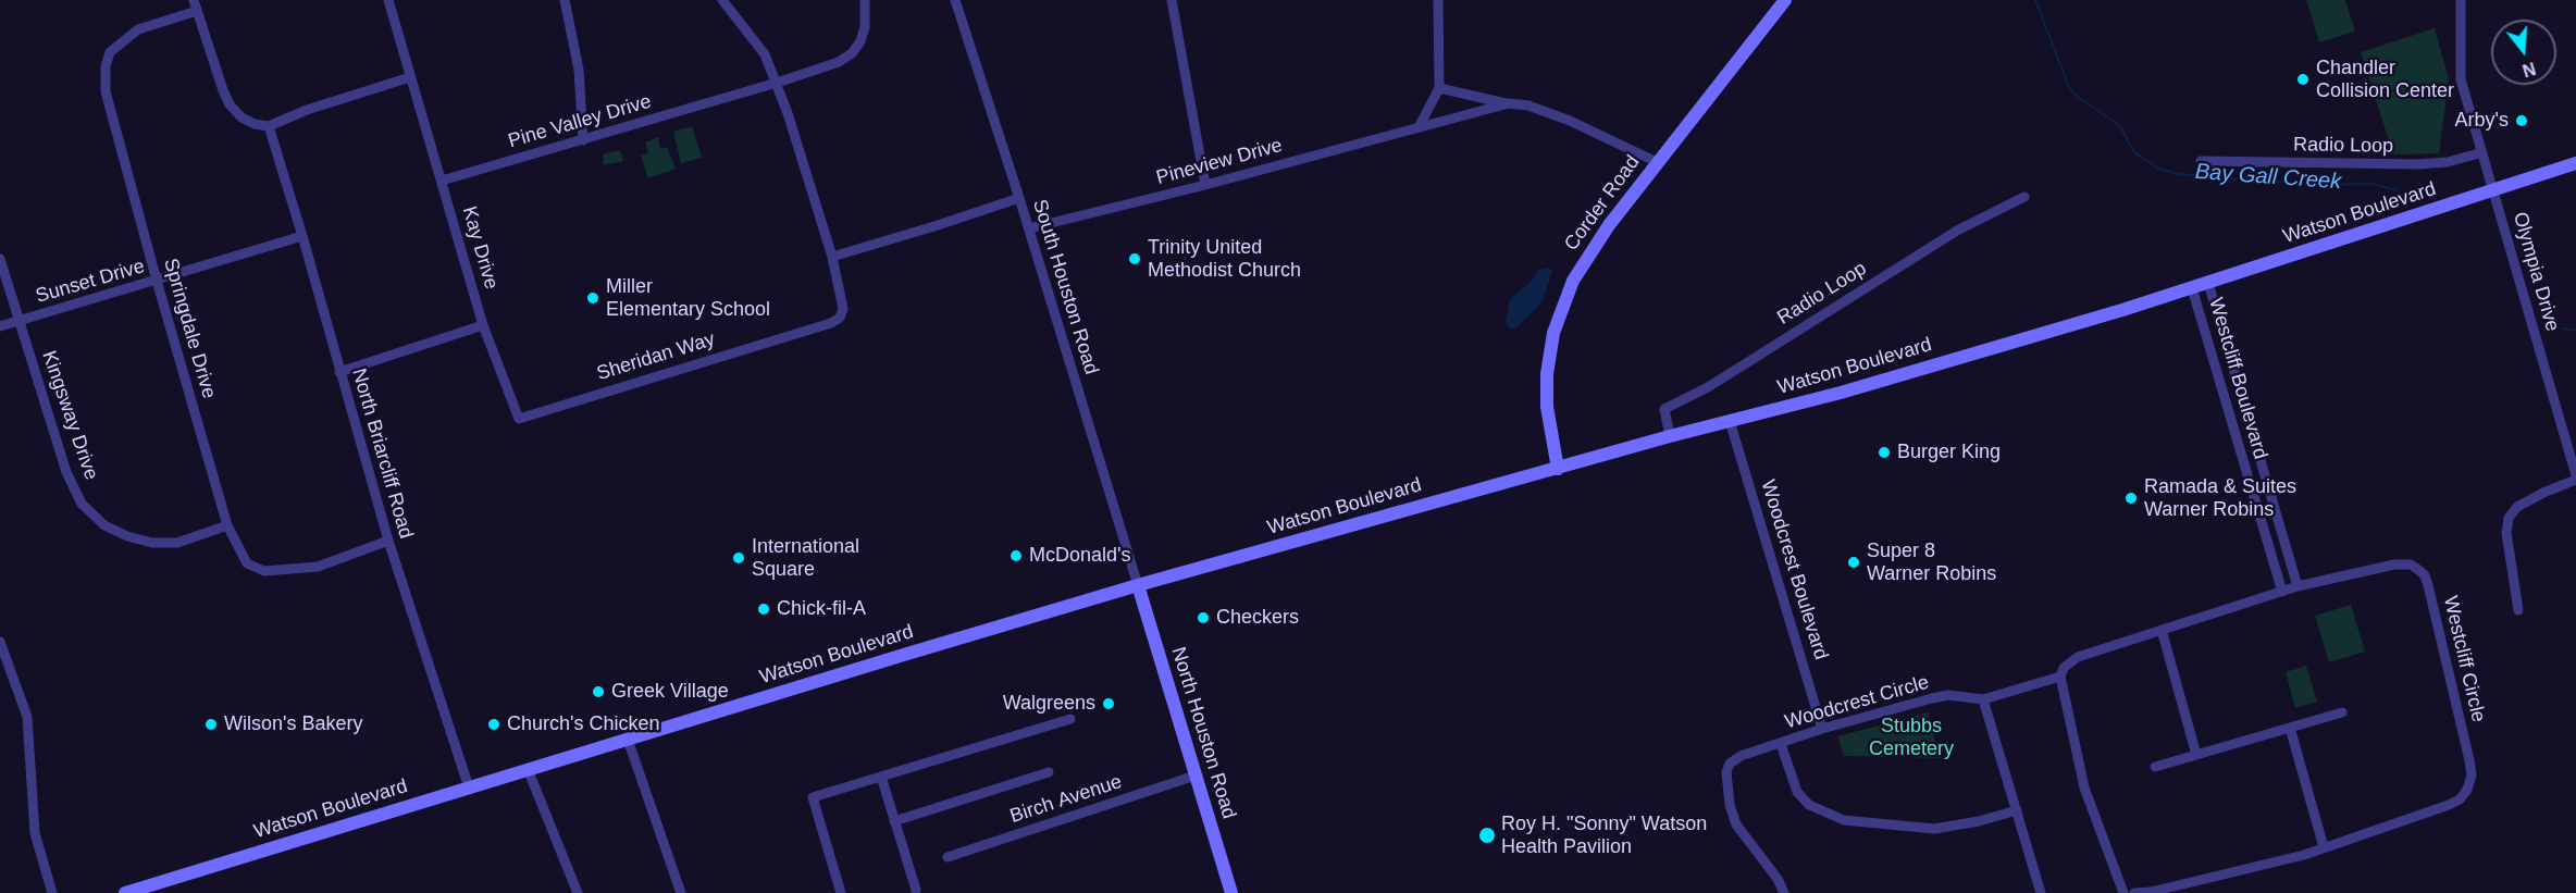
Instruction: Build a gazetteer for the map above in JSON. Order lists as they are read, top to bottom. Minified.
{"streets":{"main road":["Corder Road","Watson Boulevard","North Houston Road"],"street":["Pine Valley Drive","Radio Loop","Pineview Drive","Kay Drive","Olympia Drive","Sunset Drive","South Houston Road","Springdale Drive","Sheridan Way","Westcliff Boulevard","Kingsway Drive","North Briarcliff Road","Woodcrest Boulevard","Westcliff Circle","Woodcrest Circle","Birch Avenue"]},"crossings":[["Pine Valley Drive","Kay Drive"],["Pine Valley Drive","Sheridan Way"],["Radio Loop","Watson Boulevard"],["Radio Loop","Olympia Drive"],["Pineview Drive","South Houston Road"],["Corder Road","Watson Boulevard"],["Watson Boulevard","Olympia Drive"],["Watson Boulevard","South Houston Road"],["Watson Boulevard","Westcliff Boulevard"],["Watson Boulevard","North Briarcliff Road"],["Watson Boulevard","Woodcrest Boulevard"],["Watson Boulevard","North Houston Road"],["Kay Drive","Sheridan Way"],["Sunset Drive","Springdale Drive"],["Sunset Drive","Kingsway Drive"],["Sunset Drive","North Briarcliff Road"],["South Houston Road","North Houston Road"],["Springdale Drive","Kingsway Drive"],["Springdale Drive","North Briarcliff Road"],["Westcliff Boulevard","Westcliff Circle"],["Woodcrest Boulevard","Woodcrest Circle"],["Westcliff Circle","Woodcrest Circle"],["North Houston Road","Birch Avenue"]],"water":["Bay Gall Creek"],"parks":["Stubbs Cemetery"],"places":["Chandler Collision Center","Arby's","Trinity United Methodist Church","Miller Elementary School","Burger King","Ramada & Suites Warner Robins","McDonald's","International Square","Super 8 Warner Robins","Chick-fil-A","Checkers","Greek Village","Walgreens","Wilson's Bakery","Church's Chicken","Roy H. \"Sonny\" Watson Health Pavilion"],"north":"bottom"}
